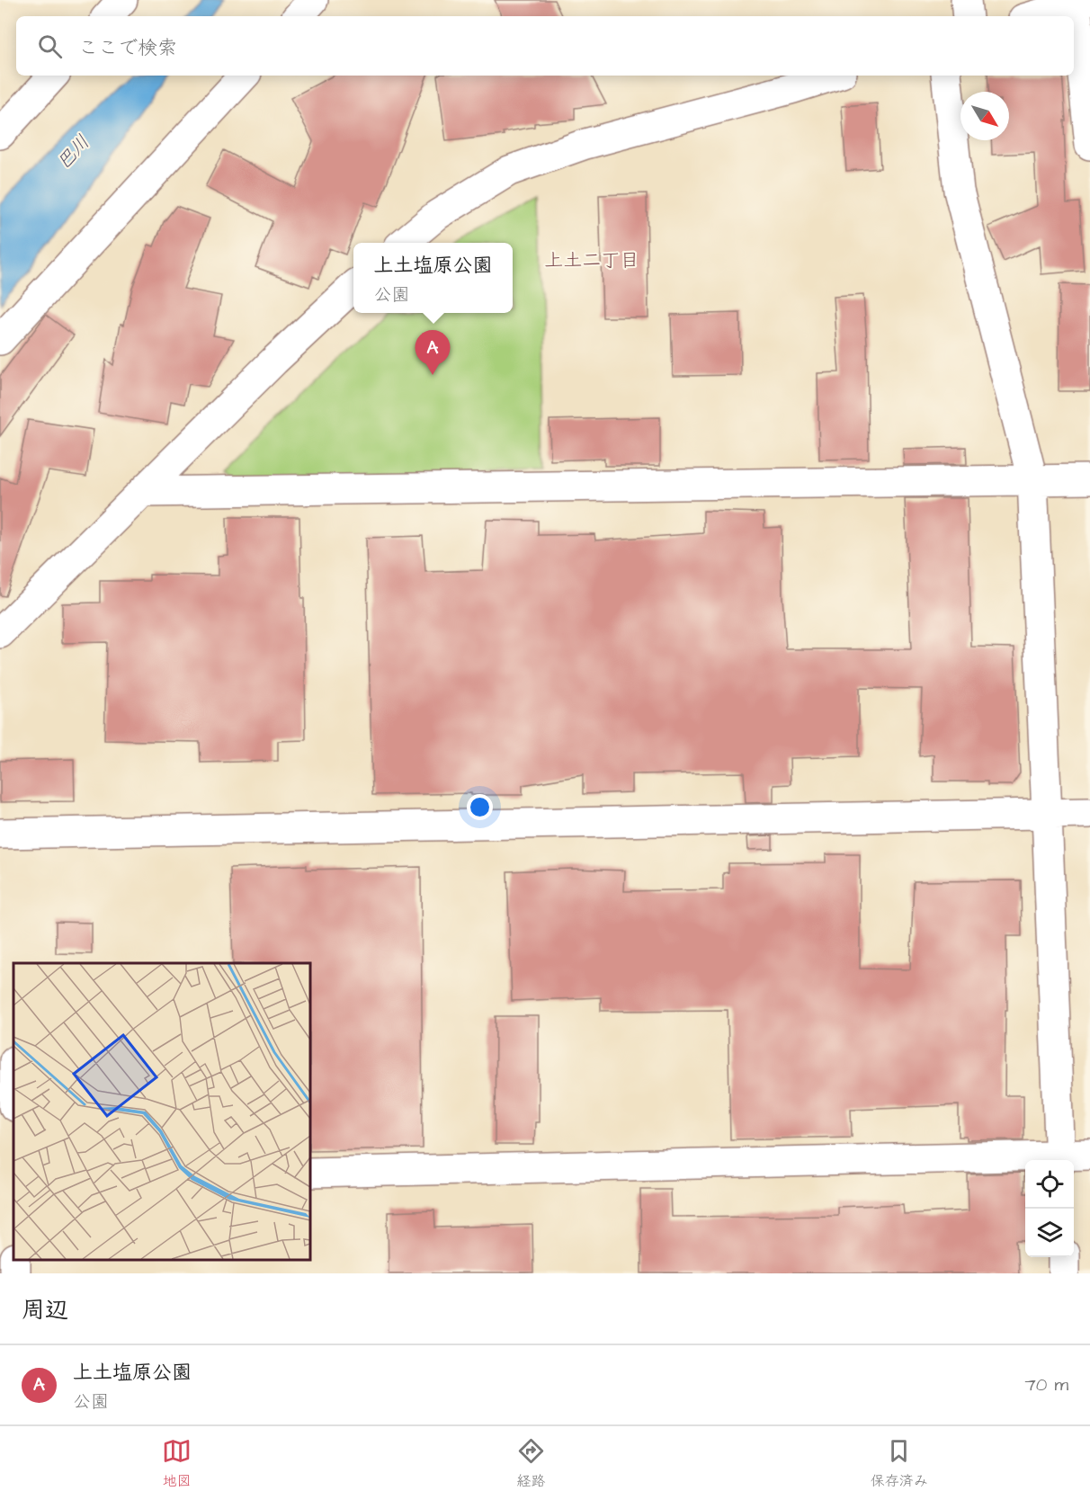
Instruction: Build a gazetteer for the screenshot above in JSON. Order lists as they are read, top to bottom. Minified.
{"districts":["上土二丁目"],"water":["巴川"],"north":"bottom right","page":{"search":"ここで検索","popup":["上土塩原公園","公園"],"pins":"A","heading":"周辺","list":[{"mark":"A","name":"上土塩原公園","note":"公園","value":"70 m"}],"nav":["地図","経路","保存済み"]}}
